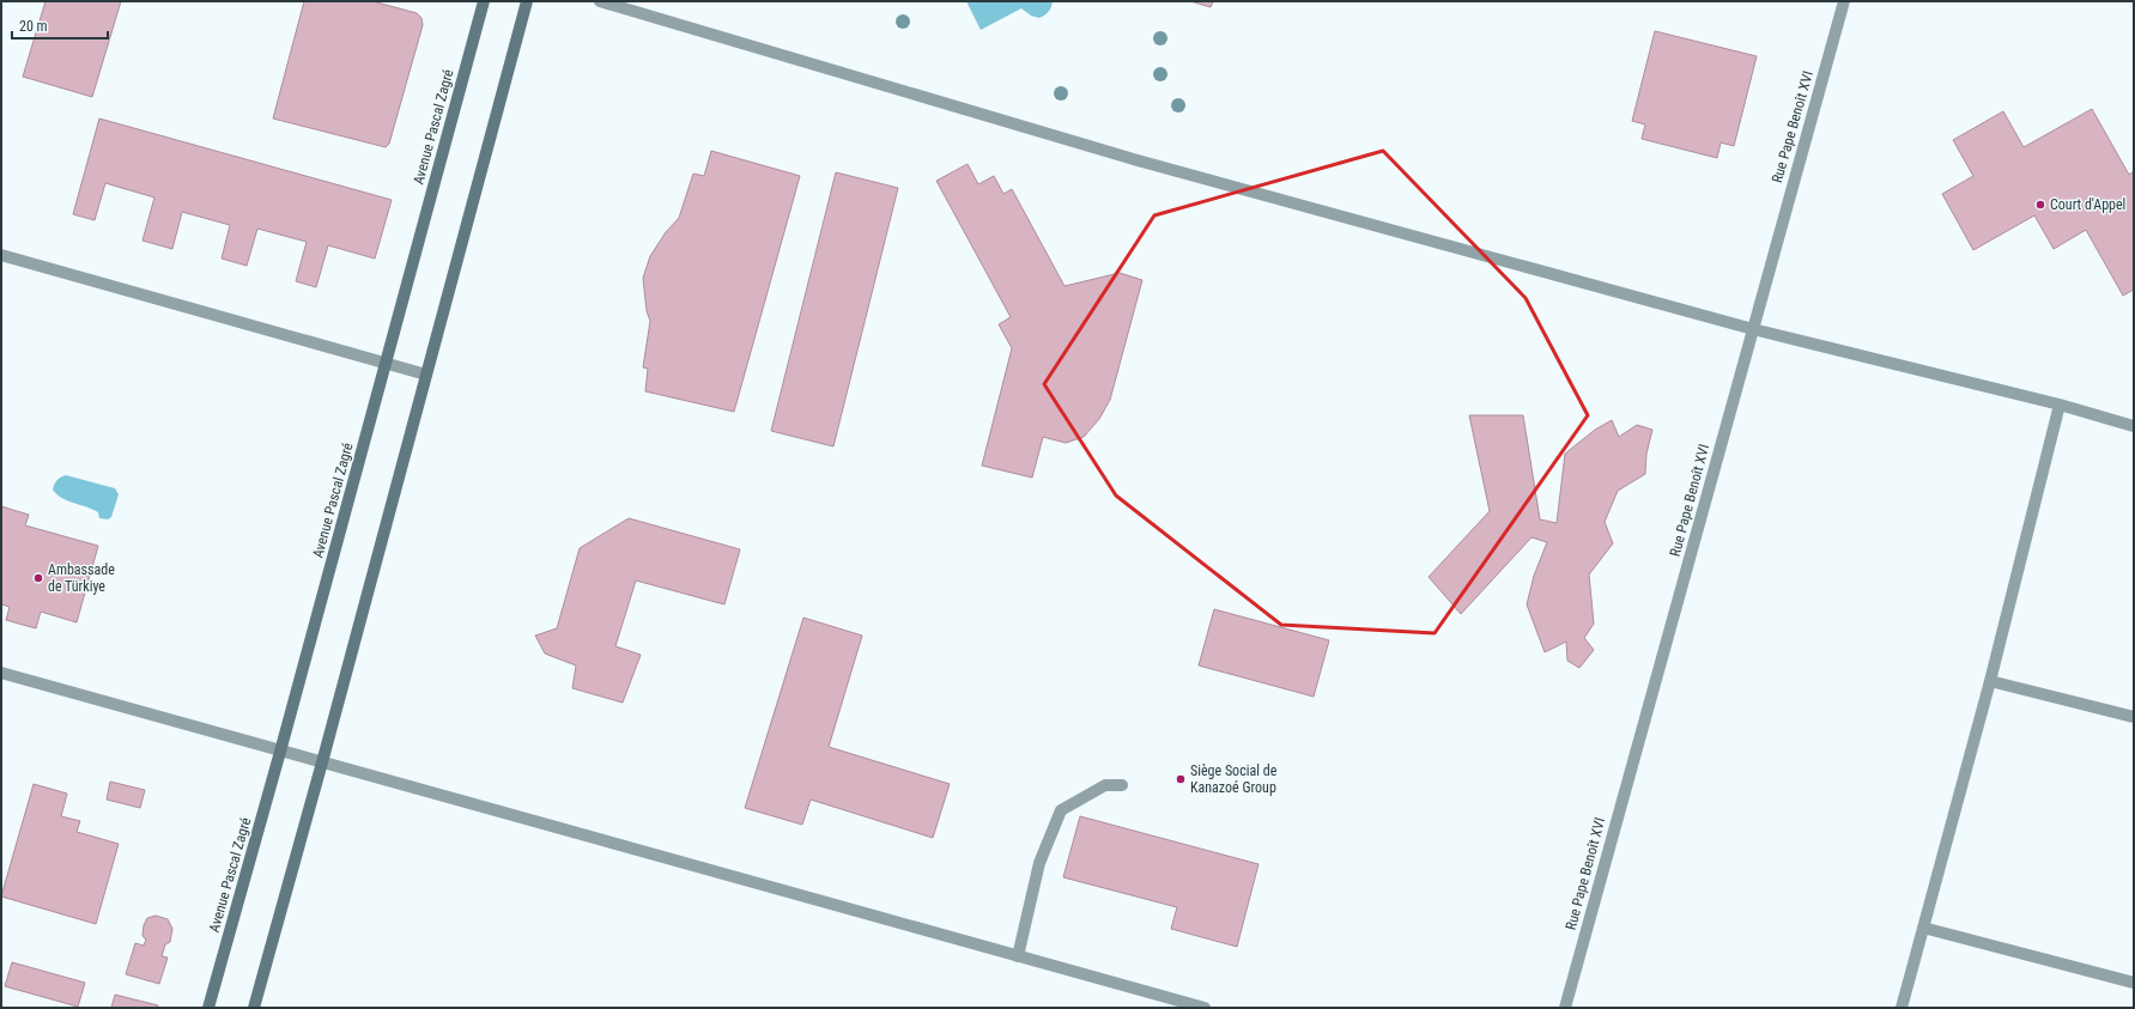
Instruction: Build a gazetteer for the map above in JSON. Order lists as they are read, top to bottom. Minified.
{"streets":{"main road":["Avenue Pascal Zagré"],"street":["Rue Pape Benoît XVI"]},"places":["Court d'Appel","Ambassade de Türkiye","Siège Social de Kanazoé Group"],"scale_bar":"20 m"}
